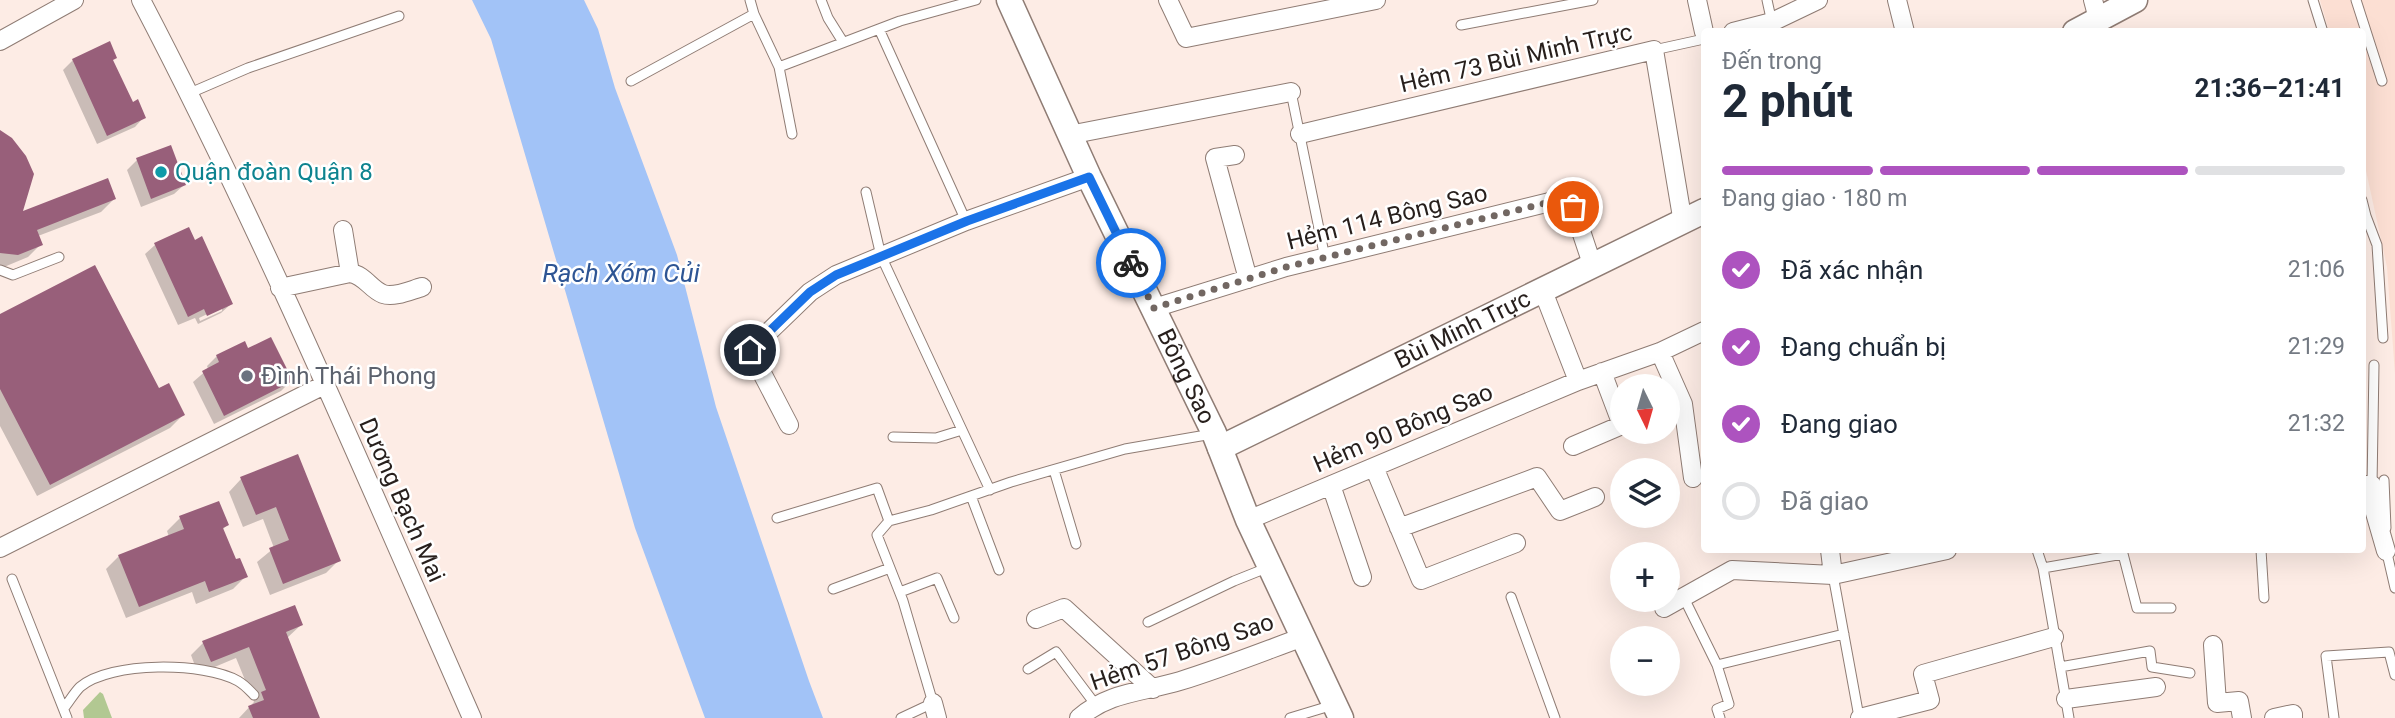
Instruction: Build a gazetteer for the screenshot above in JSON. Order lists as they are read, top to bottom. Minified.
{"streets":{"street":["Hẻm 73 Bùi Minh Trực","Hẻm 114 Bông Sao","Bùi Minh Trực","Bông Sao","Hẻm 90 Bông Sao","Dương Bạch Mai","Hẻm 57 Bông Sao"]},"crossings":[["Hẻm 73 Bùi Minh Trực","Bùi Minh Trực"],["Hẻm 114 Bông Sao","Bùi Minh Trực"],["Hẻm 114 Bông Sao","Bông Sao"],["Bùi Minh Trực","Bông Sao"],["Bông Sao","Hẻm 90 Bông Sao"],["Bông Sao","Hẻm 57 Bông Sao"]],"water":["Rạch Xóm Củi"],"places":["Quận đoàn Quận 8","Đình Thái Phong"],"north":"bottom","page":{"heading":["2 phút","Đến trong","21:36–21:41"],"bar":"Đang giao · 180 m","list":[["Đã xác nhận","21:06"],["Đang chuẩn bị","21:29"],["Đang giao","21:32"],"Đã giao"],"map_buttons":["+","−"]}}
